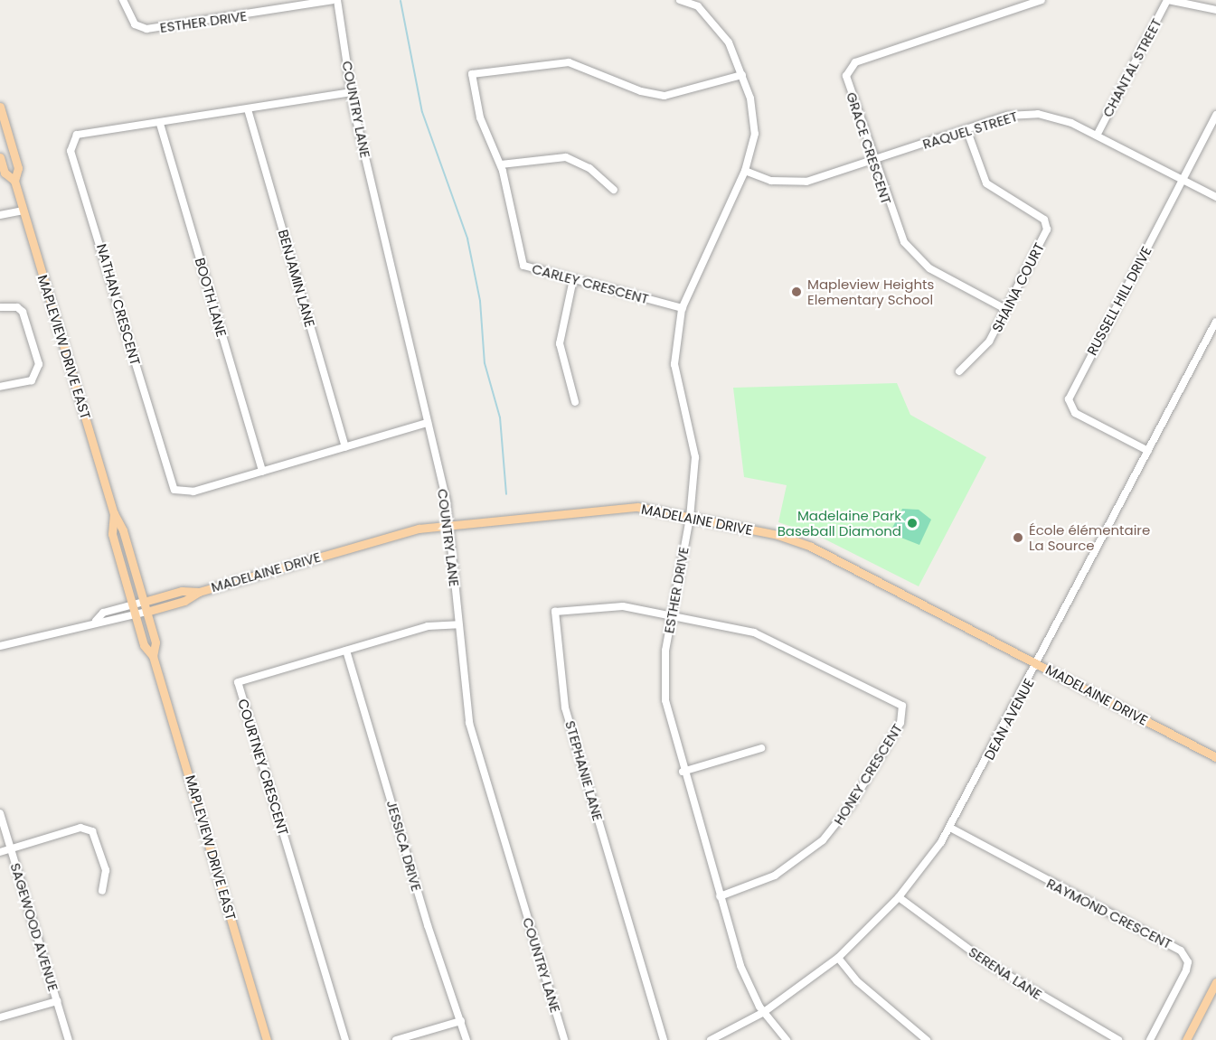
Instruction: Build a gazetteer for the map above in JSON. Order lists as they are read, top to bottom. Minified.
{"streets":{"main road":["MAPLEVIEW DRIVE EAST","MADELAINE DRIVE"],"street":["ESTHER DRIVE","CHANTAL STREET","COUNTRY LANE","RAQUEL STREET","GRACE CRESCENT","BENJAMIN LANE","CARLEY CRESCENT","SHAINA COURT","BOOTH LANE","RUSSELL HILL DRIVE","NATHAN CRESCENT","DEAN AVENUE","COURTNEY CRESCENT","STEPHANIE LANE","HONEY CRESCENT","JESSICA DRIVE","RAYMOND CRESCENT","SAGEWOOD AVENUE","SERENA LANE"]},"crossings":[["ESTHER DRIVE","RAQUEL STREET"],["ESTHER DRIVE","CARLEY CRESCENT"],["ESTHER DRIVE","MADELAINE DRIVE"],["ESTHER DRIVE","DEAN AVENUE"],["ESTHER DRIVE","STEPHANIE LANE"],["ESTHER DRIVE","HONEY CRESCENT"],["CHANTAL STREET","RAQUEL STREET"],["COUNTRY LANE","NATHAN CRESCENT"],["COUNTRY LANE","MADELAINE DRIVE"],["COUNTRY LANE","COURTNEY CRESCENT"],["RAQUEL STREET","GRACE CRESCENT"],["RAQUEL STREET","SHAINA COURT"],["RAQUEL STREET","RUSSELL HILL DRIVE"],["GRACE CRESCENT","SHAINA COURT"],["BENJAMIN LANE","NATHAN CRESCENT"],["BOOTH LANE","NATHAN CRESCENT"],["RUSSELL HILL DRIVE","DEAN AVENUE"],["MAPLEVIEW DRIVE EAST","MADELAINE DRIVE"],["MADELAINE DRIVE","DEAN AVENUE"],["DEAN AVENUE","RAYMOND CRESCENT"],["DEAN AVENUE","SERENA LANE"],["COURTNEY CRESCENT","JESSICA DRIVE"],["STEPHANIE LANE","HONEY CRESCENT"]],"places":["Mapleview Heights Elementary School","Madelaine Park Baseball Diamond","École élémentaire La Source"]}
